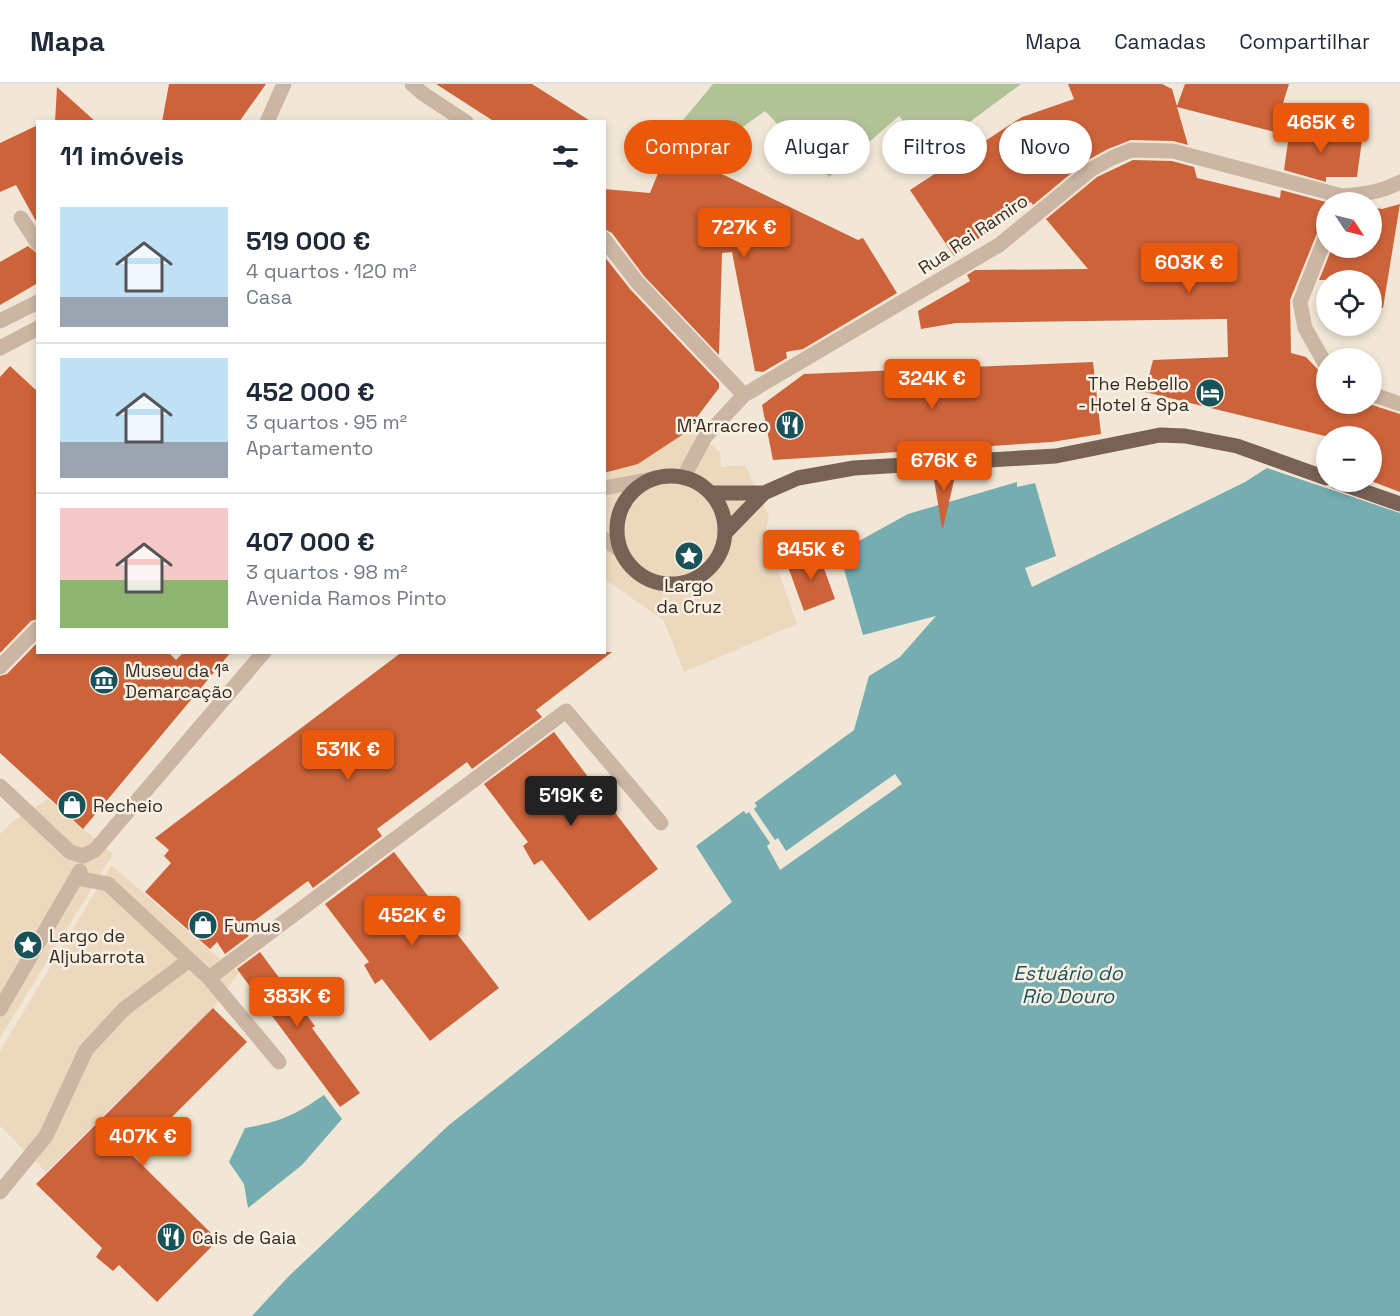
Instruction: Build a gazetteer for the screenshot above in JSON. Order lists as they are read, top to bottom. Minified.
{"streets":{"street":["Rua Rei Ramiro"]},"water":["Estuário do Rio Douro"],"places":{"hotel":["The Rebello - Hotel & Spa"],"restaurant":["M'Arracreo","Cais de Gaia"],"place":["Largo da Cruz","Largo de Aljubarrota"],"museum":["Museu da 1ª Demarcação"],"shop":["Recheio","Fumus"]},"north":"bottom right","page":{"header":"Mapa","nav":["Mapa","Camadas","Compartilhar"],"price":["465K €","727K €","603K €","324K €","676K €","845K €","531K €","519K €","452K €","383K €","407K €"],"chip":["Comprar","Alugar","Filtros","Novo"],"heading":"11 imóveis","map_buttons":["+","−"],"list":[{"name":"519 000 €","note":"4 quartos · 120 m² · Casa"},{"name":"452 000 €","note":"3 quartos · 95 m² · Apartamento"},{"name":"407 000 €","note":"3 quartos · 98 m² · Avenida Ramos Pinto"}]}}
